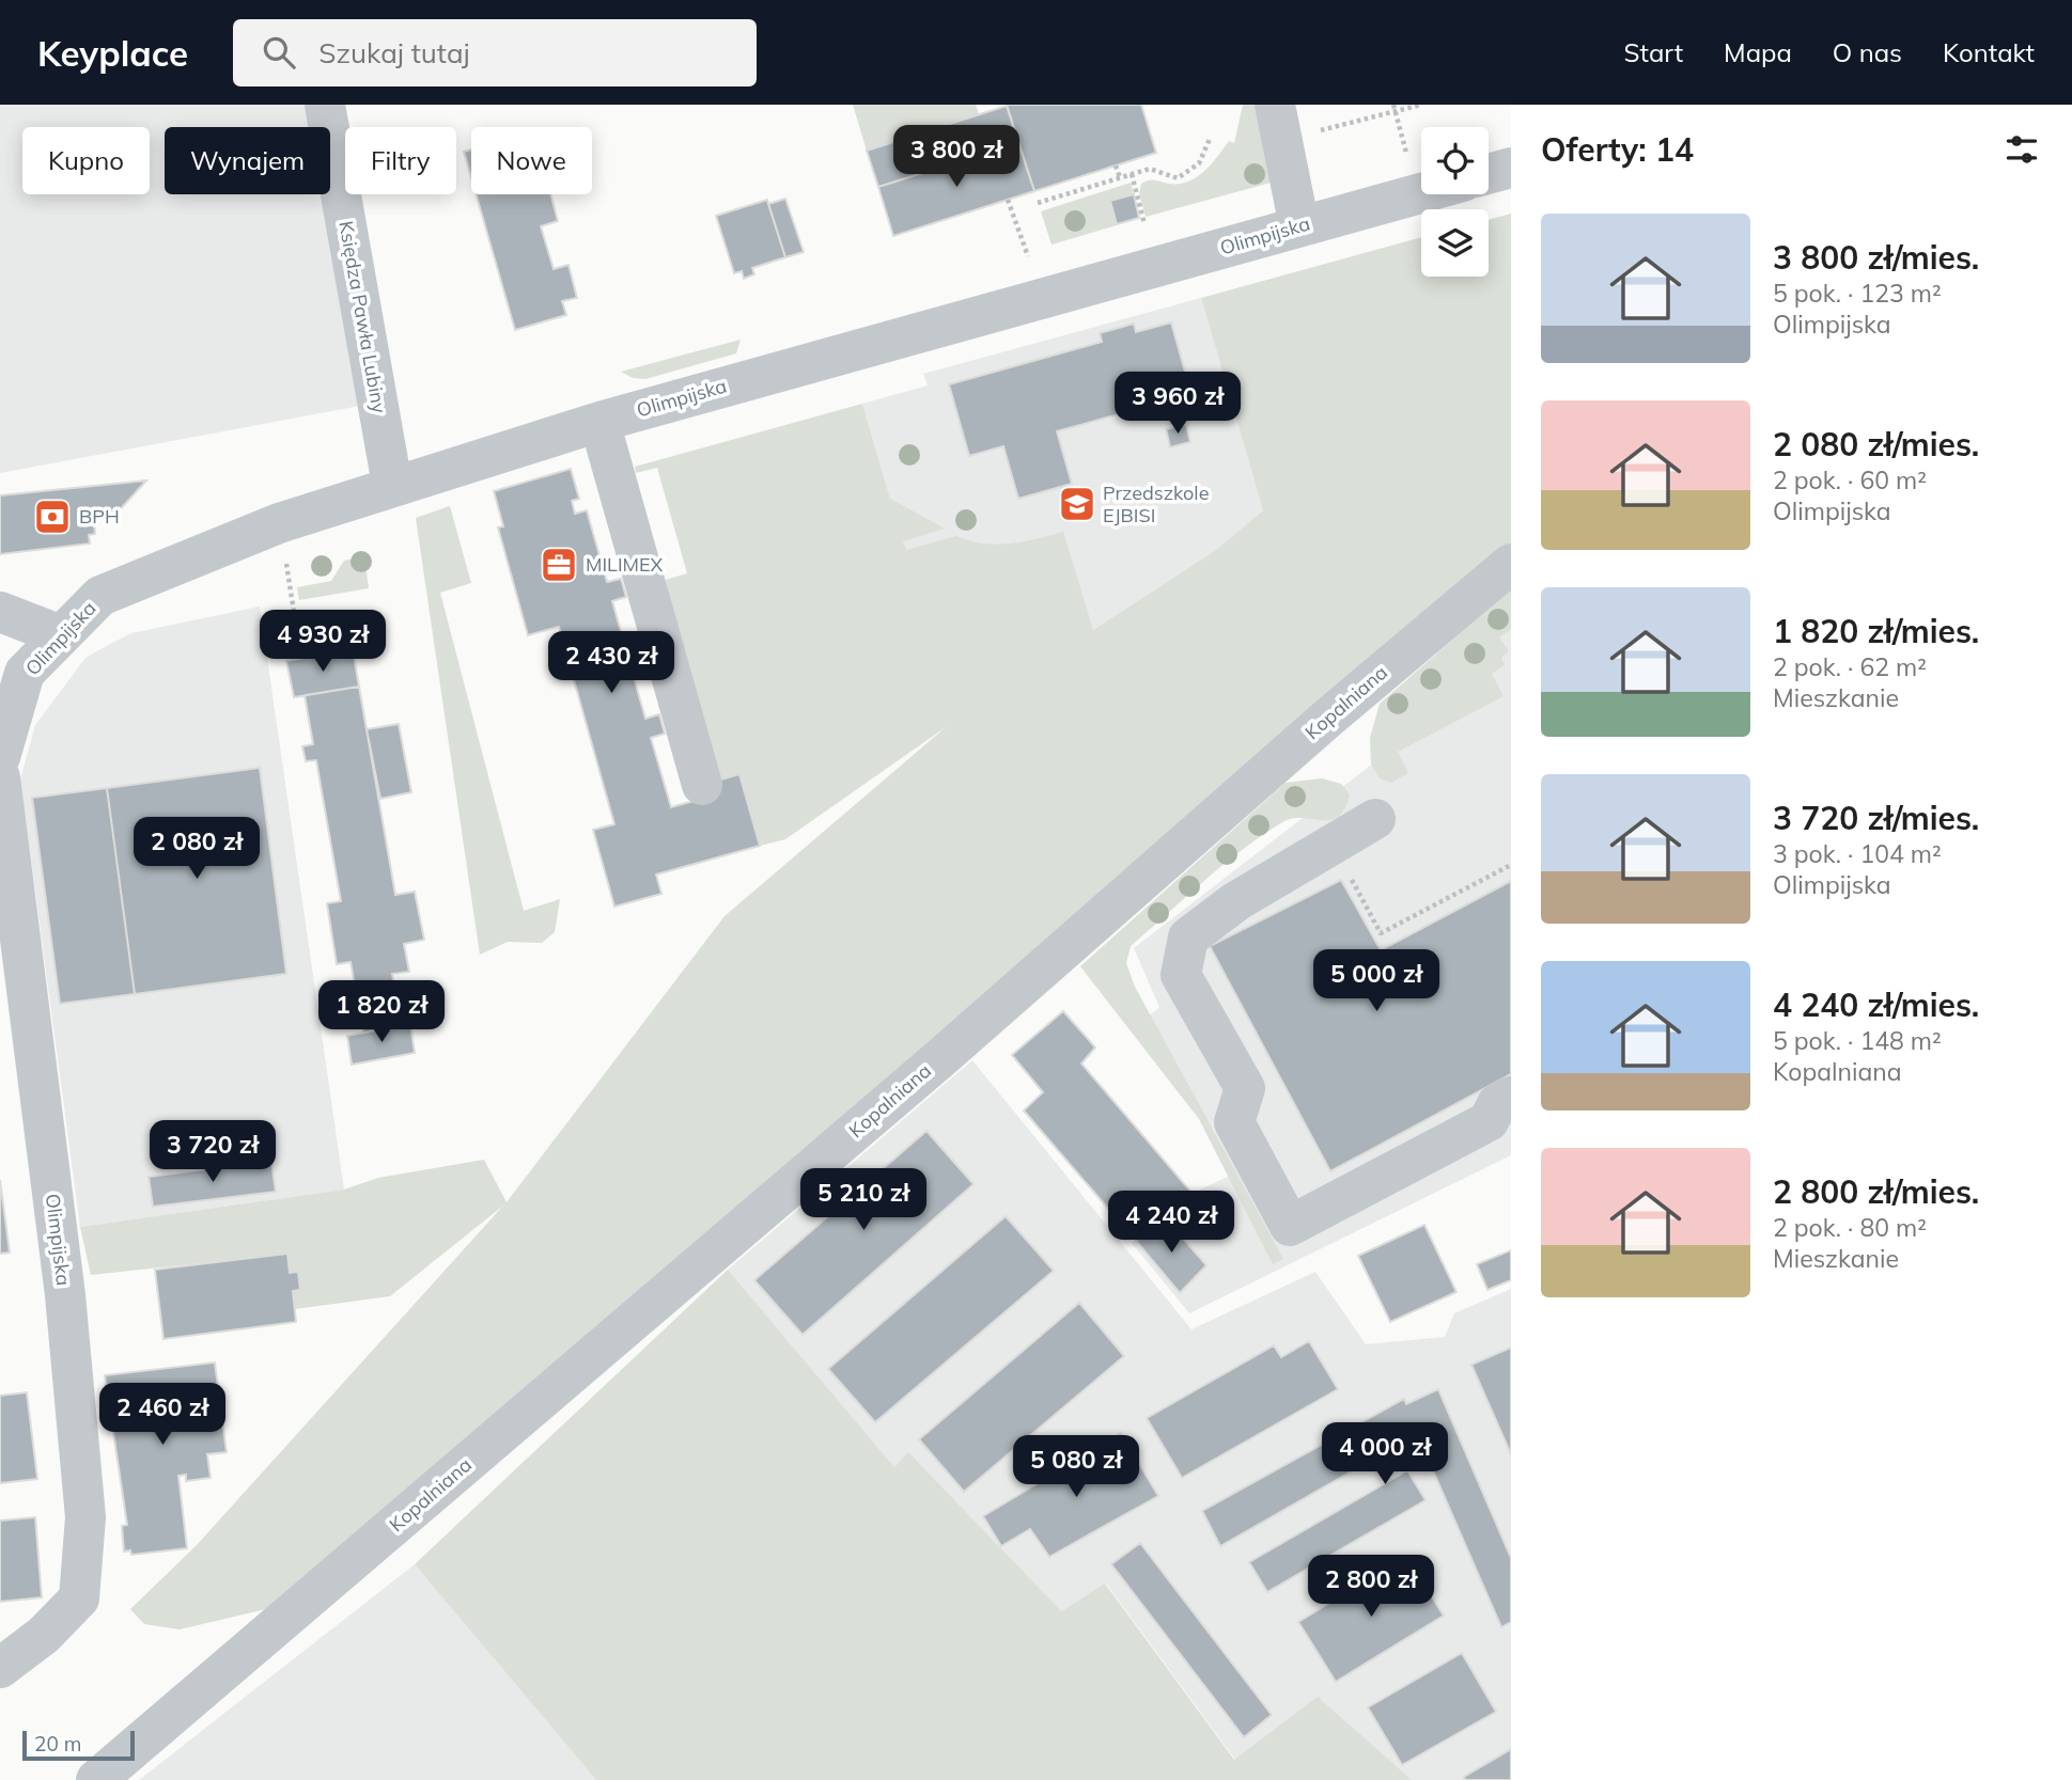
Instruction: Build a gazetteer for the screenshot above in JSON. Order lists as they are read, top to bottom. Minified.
{"streets":{"street":["Olimpijska","Księdza Pawła Lubiny","Kopalniana"]},"crossings":[["Olimpijska","Księdza Pawła Lubiny"]],"places":{"school or university":["Przedszkole EJBISI"],"bank":["BPH"],"office":["MILIMEX"]},"scale_bar":"20 m","page":{"header":"Keyplace","search":"Szukaj tutaj","nav":["Start","Mapa","O nas","Kontakt"],"heading":"Oferty: 14","price":["3 800 zł","3 960 zł","4 930 zł","2 430 zł","2 080 zł","5 000 zł","1 820 zł","3 720 zł","5 210 zł","4 240 zł","2 460 zł","4 000 zł","5 080 zł","2 800 zł"],"chip":["Kupno","Wynajem","Filtry","Nowe"],"list":[{"name":"3 800 zł/mies.","note":"5 pok. · 123 m² · Olimpijska"},{"name":"2 080 zł/mies.","note":"2 pok. · 60 m² · Olimpijska"},{"name":"1 820 zł/mies.","note":"2 pok. · 62 m² · Mieszkanie"},{"name":"3 720 zł/mies.","note":"3 pok. · 104 m² · Olimpijska"},{"name":"4 240 zł/mies.","note":"5 pok. · 148 m² · Kopalniana"},{"name":"2 800 zł/mies.","note":"2 pok. · 80 m² · Mieszkanie"}],"scale":"20 m"}}
